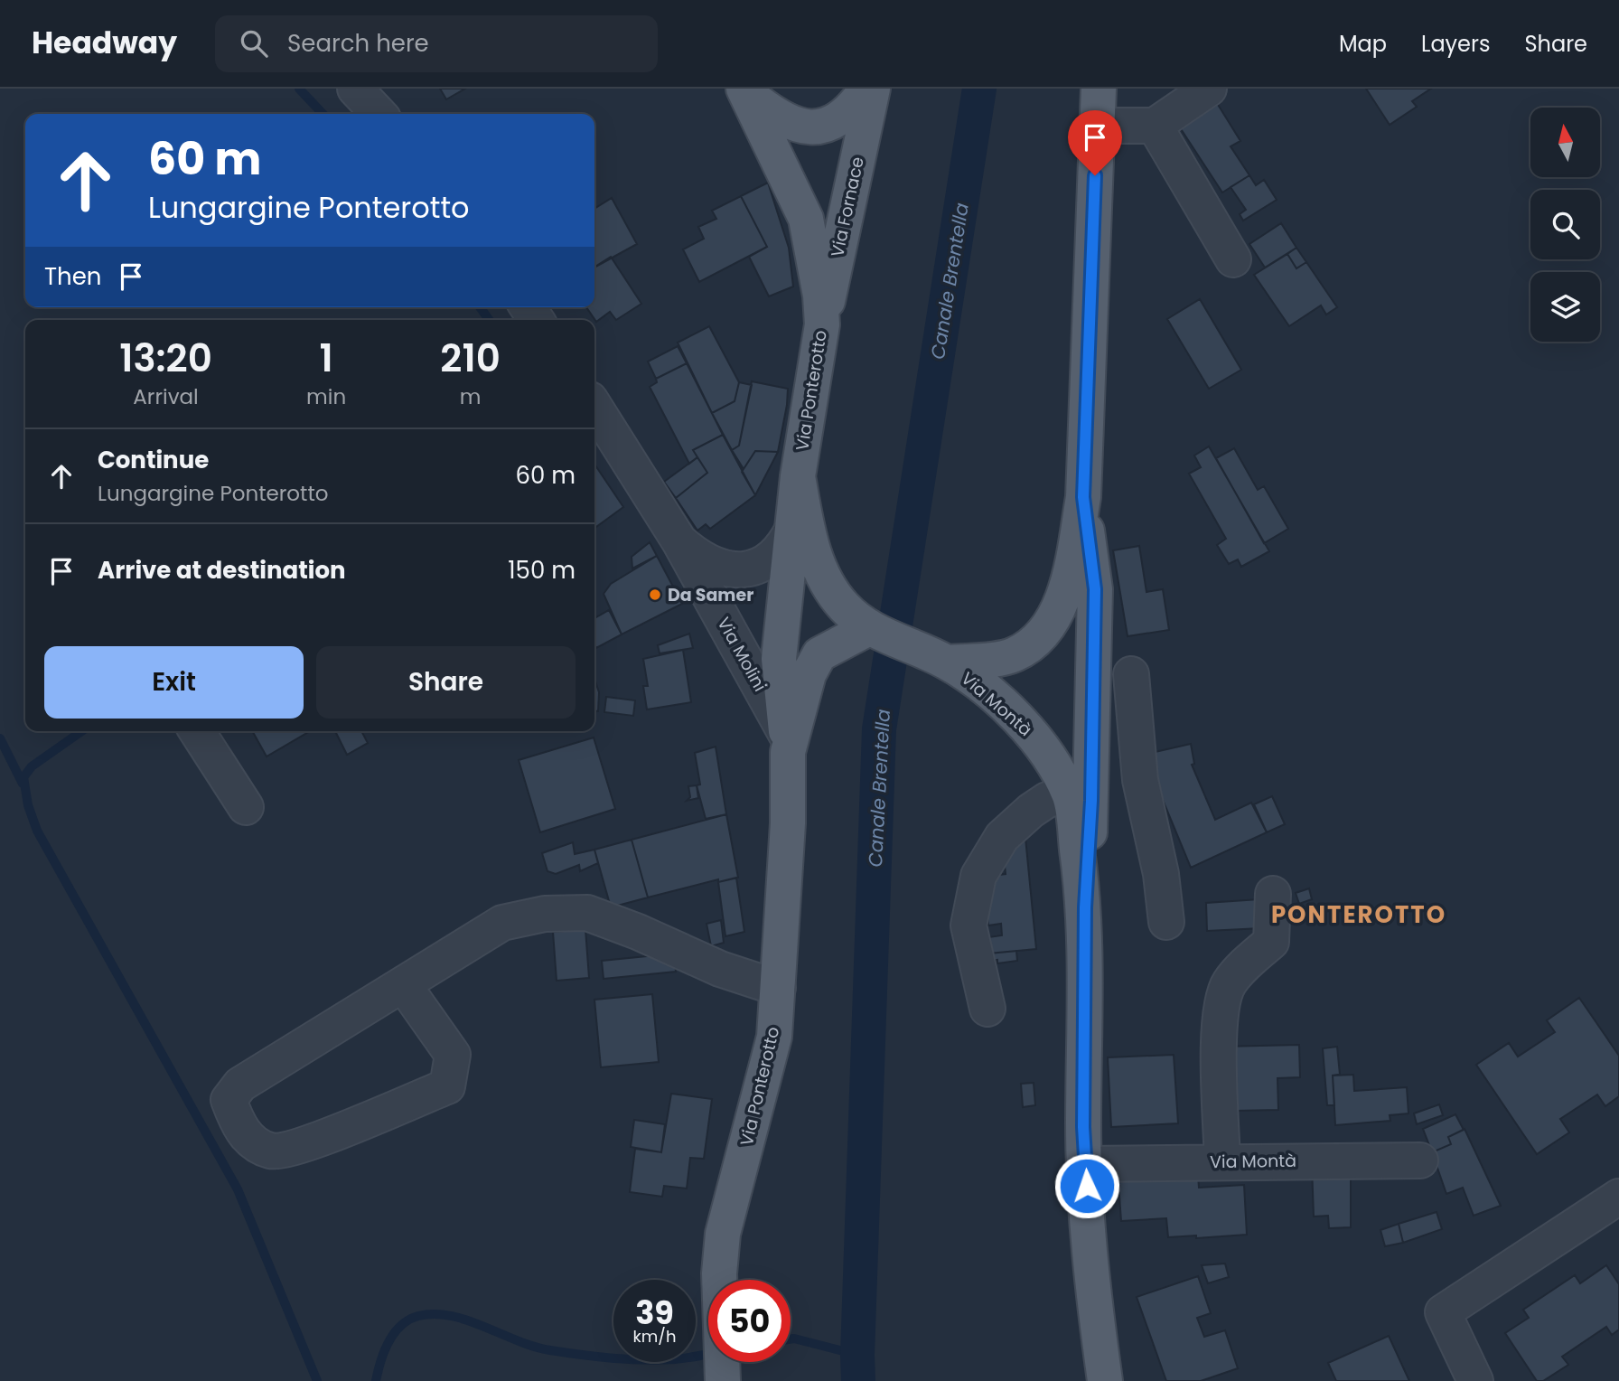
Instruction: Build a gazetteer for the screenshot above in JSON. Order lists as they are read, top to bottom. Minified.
{"streets":{"main road":["Via Fornace","Via Ponterotto","Via Montà"],"street":["Via Molini"]},"crossings":[["Via Fornace","Via Ponterotto"],["Via Ponterotto","Via Molini"],["Via Ponterotto","Via Montà"]],"districts":["PONTEROTTO"],"water":["Canale Brentella"],"places":["Da Samer"],"north":"top","page":{"header":"Headway","search":"Search here","nav":["Map","Layers","Share"],"turn":["60 m","Lungargine Ponterotto"],"then":"Then","eta":["13:20","Arrival","1","min","210","m"],"list":[{"name":"Continue","note":"Lungargine Ponterotto","value":"60 m"},{"name":"Arrive at destination","value":"150 m"}],"buttons":["Exit","Share"],"speed":"39 km/h","limit":"50"}}
